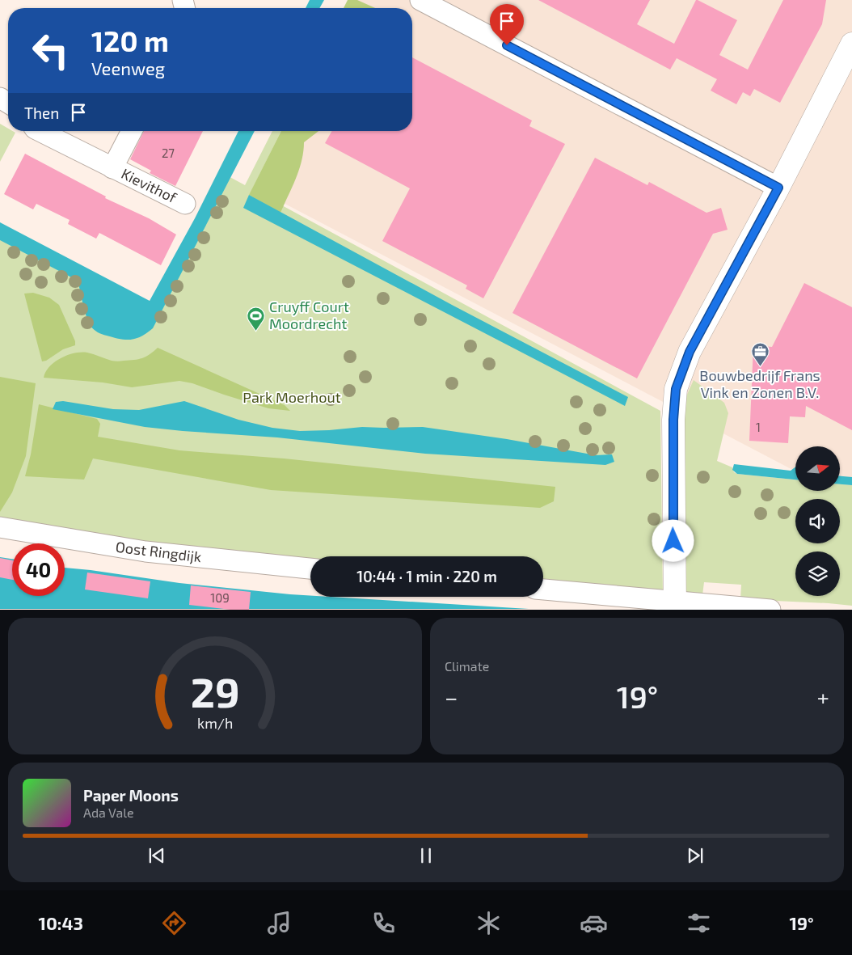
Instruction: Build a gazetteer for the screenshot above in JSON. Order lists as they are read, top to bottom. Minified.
{"streets":{"street":["Kievithof","Oost Ringdijk"]},"parks":["Park Moerhout"],"places":{"sports":["Cruyff Court Moordrecht"],"office":["Bouwbedrijf Frans Vink en Zonen B.V."]},"house_numbers":["27","1","109"],"north":"right","page":{"turn":["120 m","Veenweg"],"then":"Then","limit":"40","trip":"10:44 · 1 min · 220 m","tile":"Climate","heat":["−","19°","+"],"song":["Paper Moons","Ada Vale"],"tabs":["10:43","19°"],"gauge":["29","km/h"]}}
